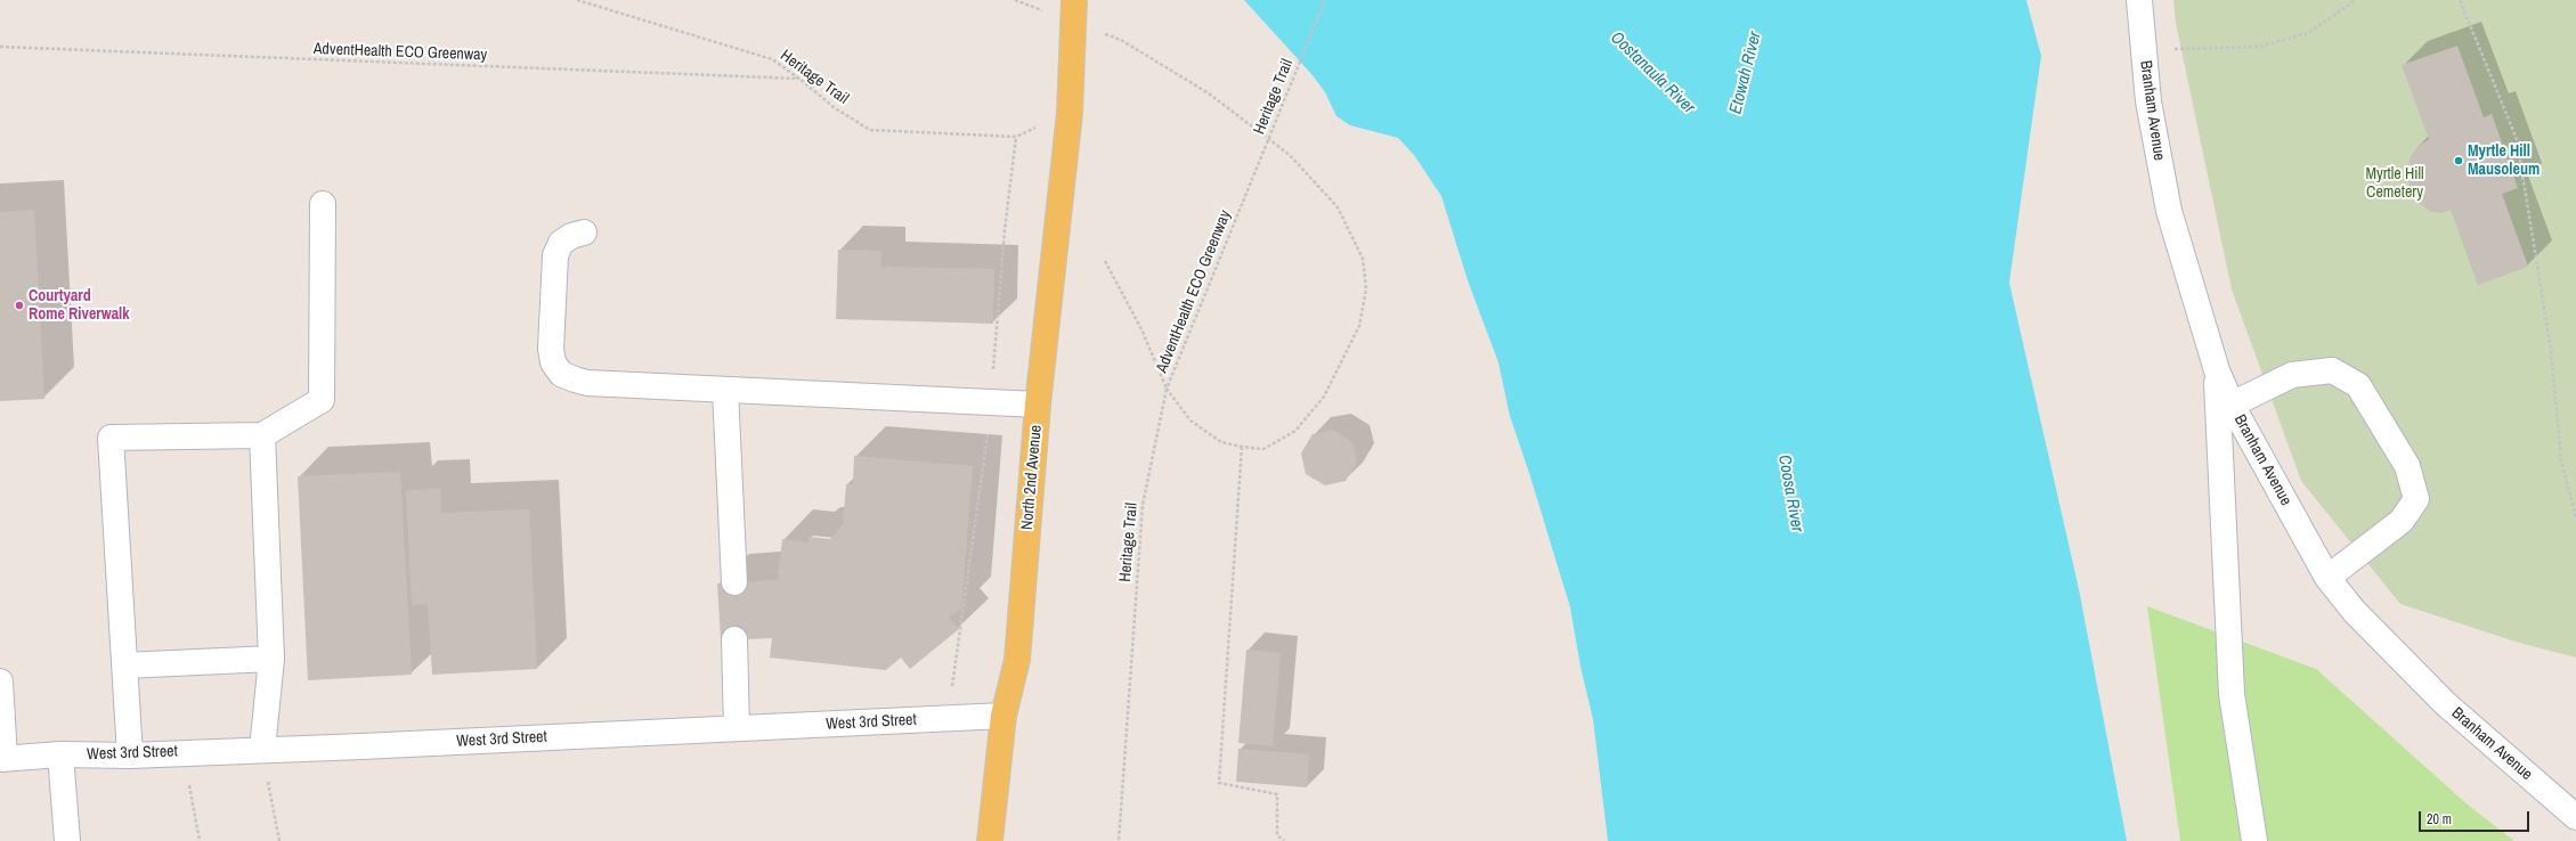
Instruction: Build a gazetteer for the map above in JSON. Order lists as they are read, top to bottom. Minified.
{"streets":{"main road":["North 2nd Avenue"],"street":["Branham Avenue","West 3rd Street"],"path":["AdventHealth ECO Greenway","Heritage Trail"]},"crossings":[["AdventHealth ECO Greenway","Heritage Trail"],["North 2nd Avenue","West 3rd Street"]],"water":["Oostanaula River","Etowah River","Coosa River"],"parks":["Myrtle Hill Cemetery"],"places":["Myrtle Hill Mausoleum","Courtyard Rome Riverwalk"],"scale_bar":"20 m"}
